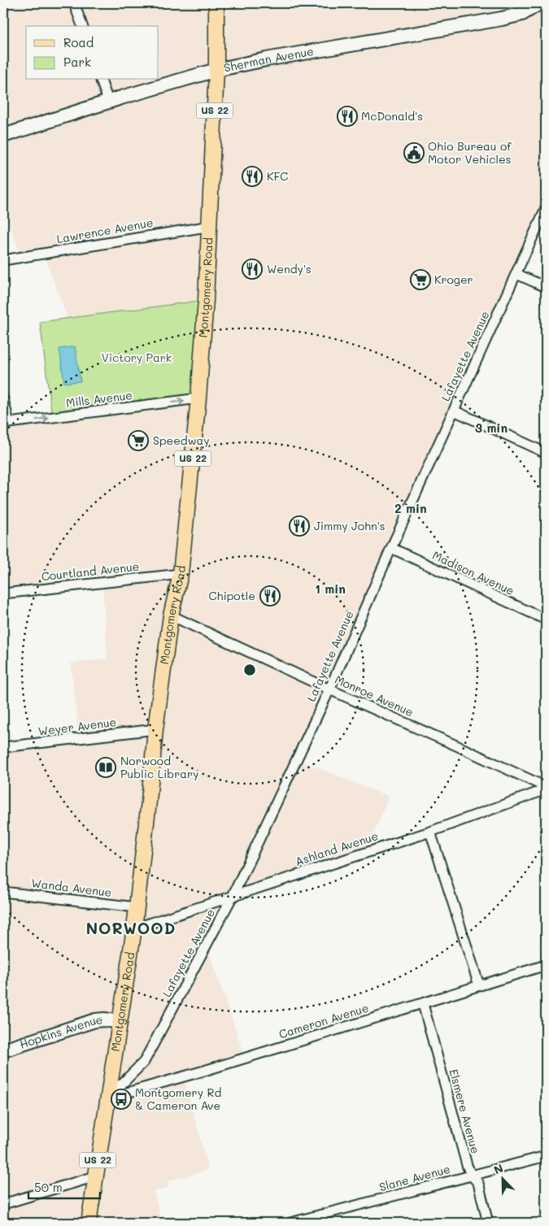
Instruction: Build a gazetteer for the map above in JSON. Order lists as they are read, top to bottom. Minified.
{"streets":{"main road":["US 22","Montgomery Road"],"street":["Sherman Avenue","Lawrence Avenue","Lafayette Avenue","Mills Avenue","Courtland Avenue","Madison Avenue","Monroe Avenue","Weyer Avenue","Ashland Avenue","Wanda Avenue","Cameron Avenue","Hopkins Avenue","Elsmere Avenue","Slane Avenue"]},"crossings":[["Sherman Avenue","Montgomery Road"],["Lawrence Avenue","Montgomery Road"],["Montgomery Road","Lafayette Avenue"],["Montgomery Road","Mills Avenue"],["Montgomery Road","Courtland Avenue"],["Montgomery Road","Monroe Avenue"],["Montgomery Road","Weyer Avenue"],["Montgomery Road","Ashland Avenue"],["Montgomery Road","Wanda Avenue"],["Montgomery Road","Cameron Avenue"],["Montgomery Road","Hopkins Avenue"],["Lafayette Avenue","Madison Avenue"],["Lafayette Avenue","Monroe Avenue"],["Lafayette Avenue","Ashland Avenue"],["Lafayette Avenue","Cameron Avenue"],["Monroe Avenue","Ashland Avenue"],["Cameron Avenue","Elsmere Avenue"],["Elsmere Avenue","Slane Avenue"]],"one_way":["Mills Avenue"],"districts":["NORWOOD"],"parks":["Victory Park"],"places":{"restaurant":["McDonald's","KFC","Wendy's","Jimmy John's","Chipotle"],"public building":["Ohio Bureau of Motor Vehicles"],"supermarket":["Kroger","Speedway"],"library":["Norwood Public Library"],"bus stop":["Montgomery Rd & Cameron Ave"]},"legend":["Road","Park"],"scale_bar":"50 m","north":"top left","rings":["3 min","2 min","1 min"]}
